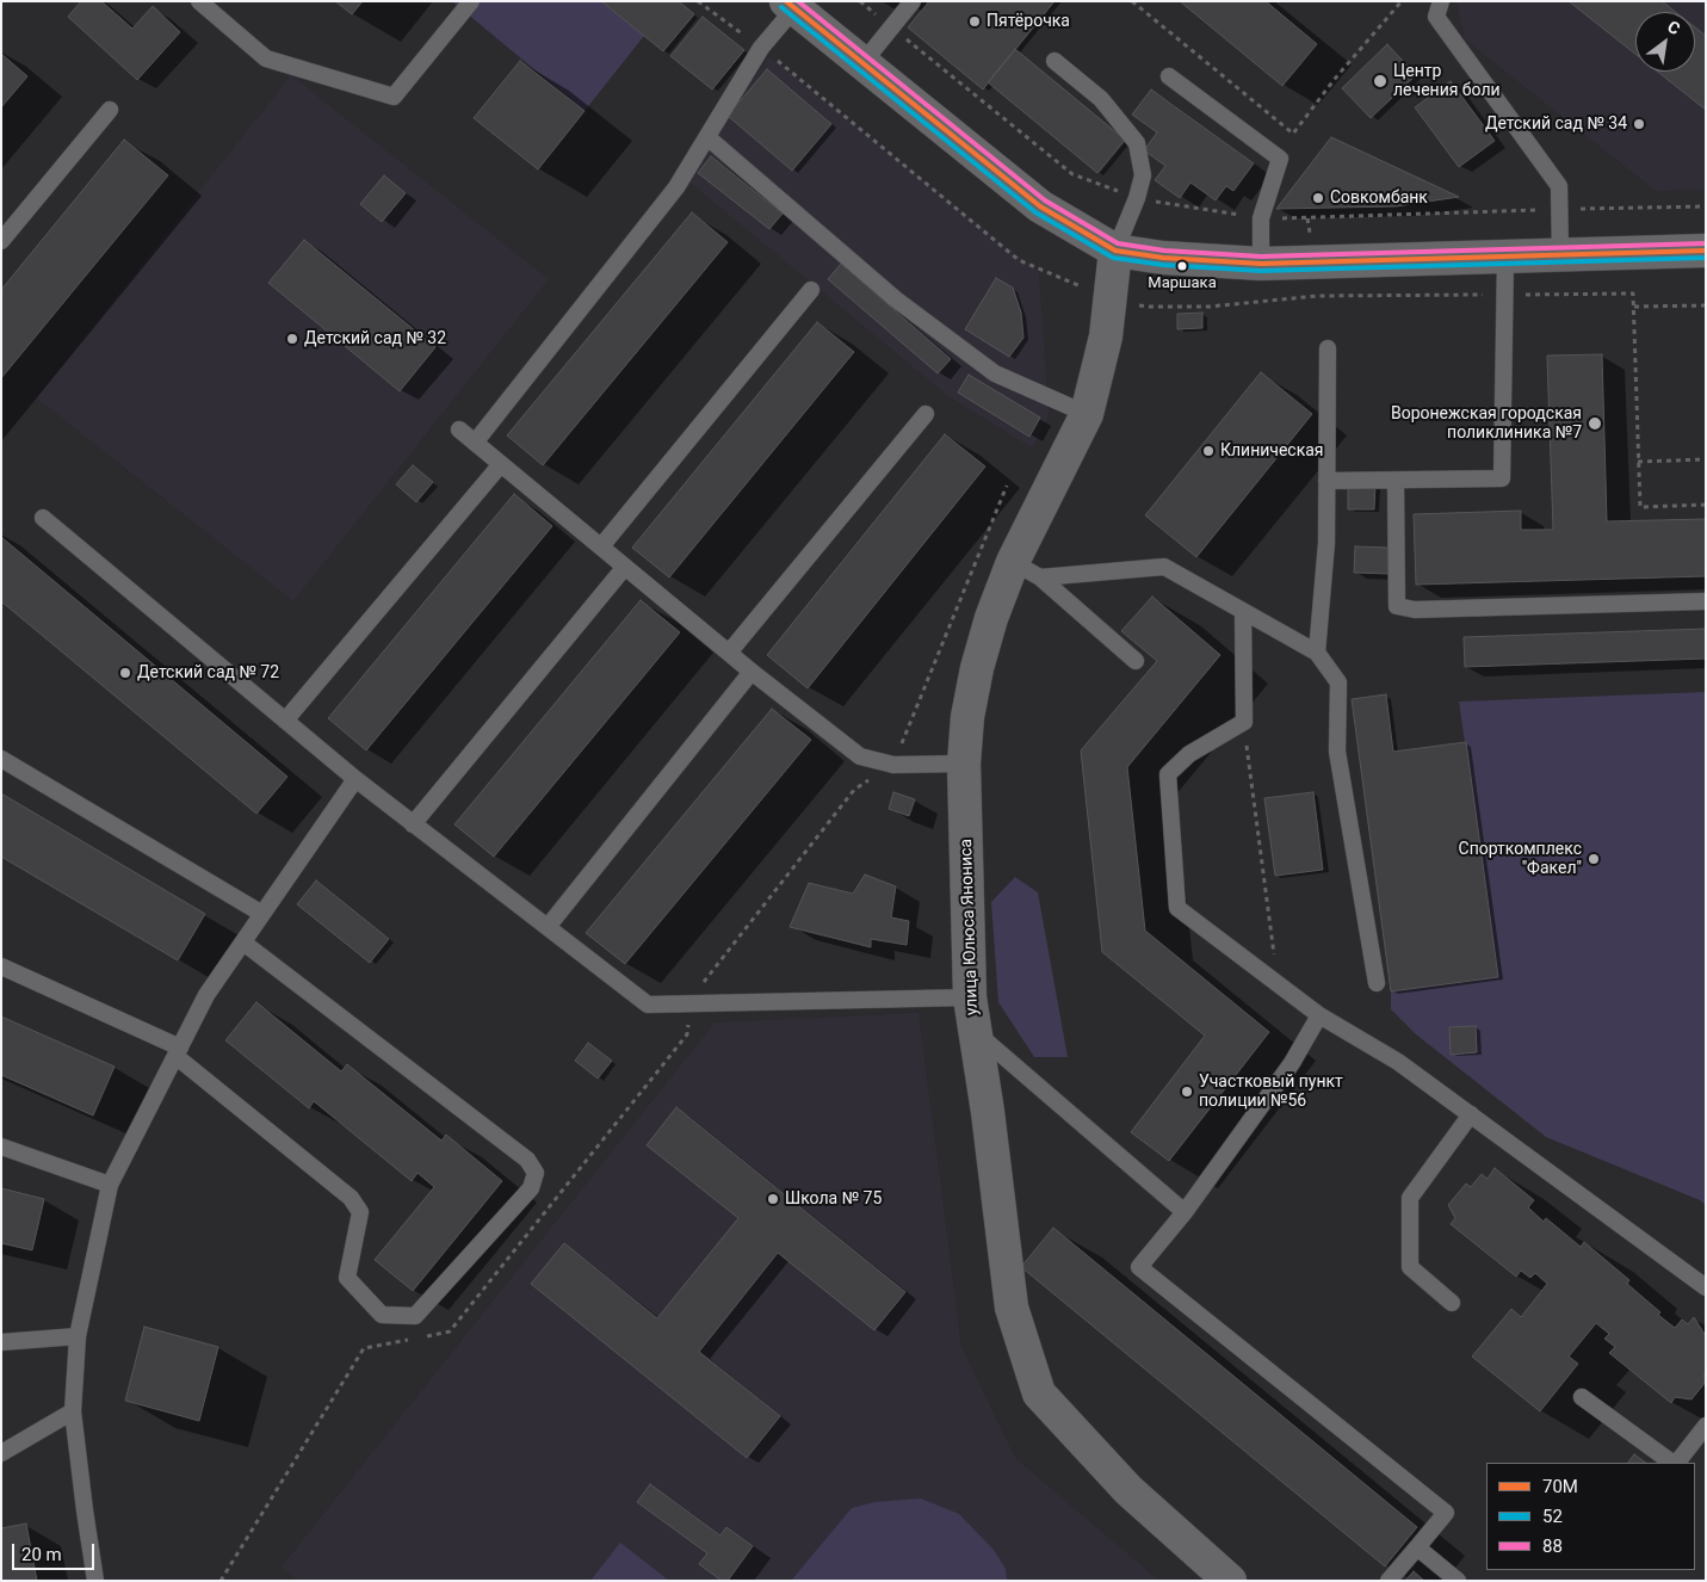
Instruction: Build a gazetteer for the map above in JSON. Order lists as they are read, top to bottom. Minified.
{"streets":{"street":["улица Юлюса Янониса"]},"places":["Пятёрочка","Центр лечения боли","Детский сад № 34","Совкомбанк","Маршака","Детский сад № 32","Воронежская городская поликлиника №7","Клиническая","Детский сад № 72","Спорткомплекс \"Факел\"","Участковый пункт полиции №56","Школа № 75"],"lines":["transit line 70М","transit line 88","transit line 52"],"legend":["70М","52","88"],"scale_bar":"20 m","north":"top right"}
